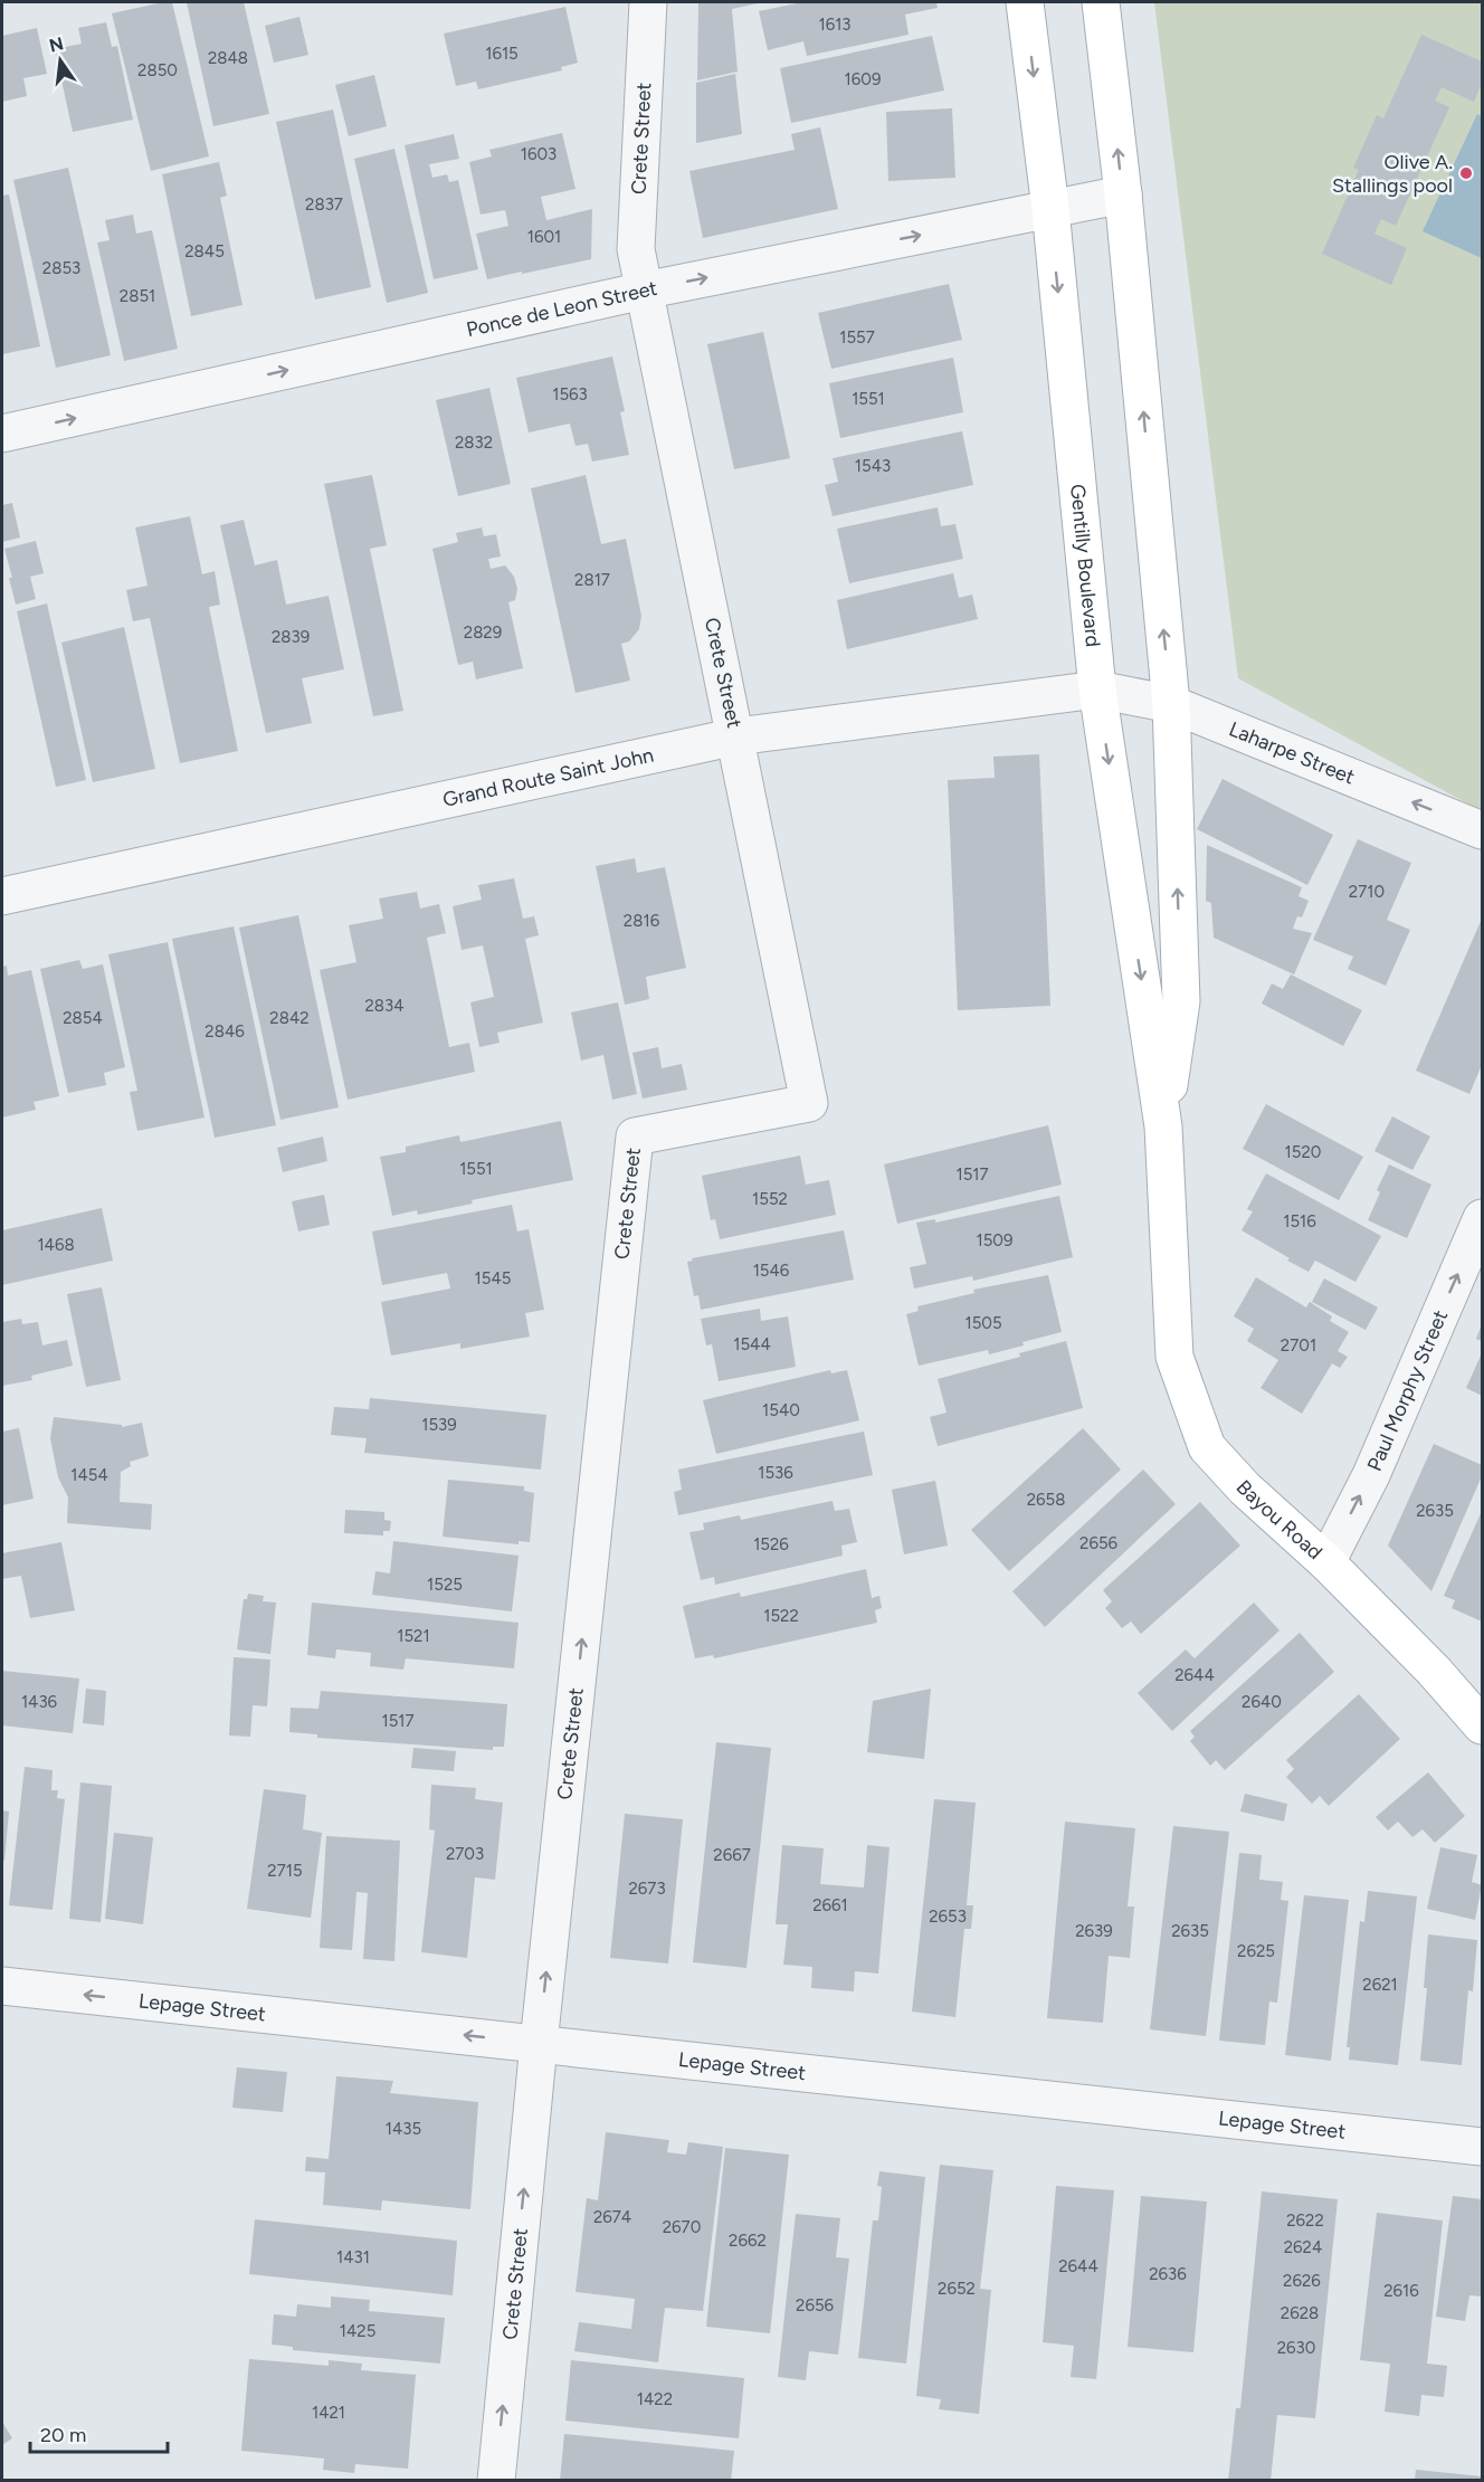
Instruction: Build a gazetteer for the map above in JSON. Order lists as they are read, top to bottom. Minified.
{"streets":{"main road":["Gentilly Boulevard","Bayou Road"],"street":["Crete Street","Ponce de Leon Street","Laharpe Street","Grand Route Saint John","Paul Morphy Street","Lepage Street"]},"crossings":[["Crete Street","Ponce de Leon Street"],["Crete Street","Grand Route Saint John"],["Crete Street","Lepage Street"],["Ponce de Leon Street","Gentilly Boulevard"],["Gentilly Boulevard","Laharpe Street"],["Gentilly Boulevard","Grand Route Saint John"],["Gentilly Boulevard","Bayou Road"],["Laharpe Street","Grand Route Saint John"],["Paul Morphy Street","Bayou Road"]],"one_way":["Crete Street","Ponce de Leon Street","Laharpe Street","Paul Morphy Street","Lepage Street"],"places":["Olive A. Stallings pool"],"house_numbers":["1613","1615","2848","2850","1609","1603","2837","1601","2845","2853","2851","1557","1563","1551","2832","1543","2817","2829","2839","2710","2816","2834","2854","2842","2846","1520","1551","1517","1552","1516","1509","1468","1546","1545","1505","1544","2701","1540","1539","1536","1454","2658","2635","2656","1526","1525","1522","1521","2644","1436","2640","1517","2703","2667","2715","2673","2661","2653","2639","2635","2625","2621","1435","2674","2622","2670","2662","2624","1431","2644","2636","2626","2652","2616","2656","2628","1425","2630","1422","1421"],"scale_bar":"20 m","north":"top"}
